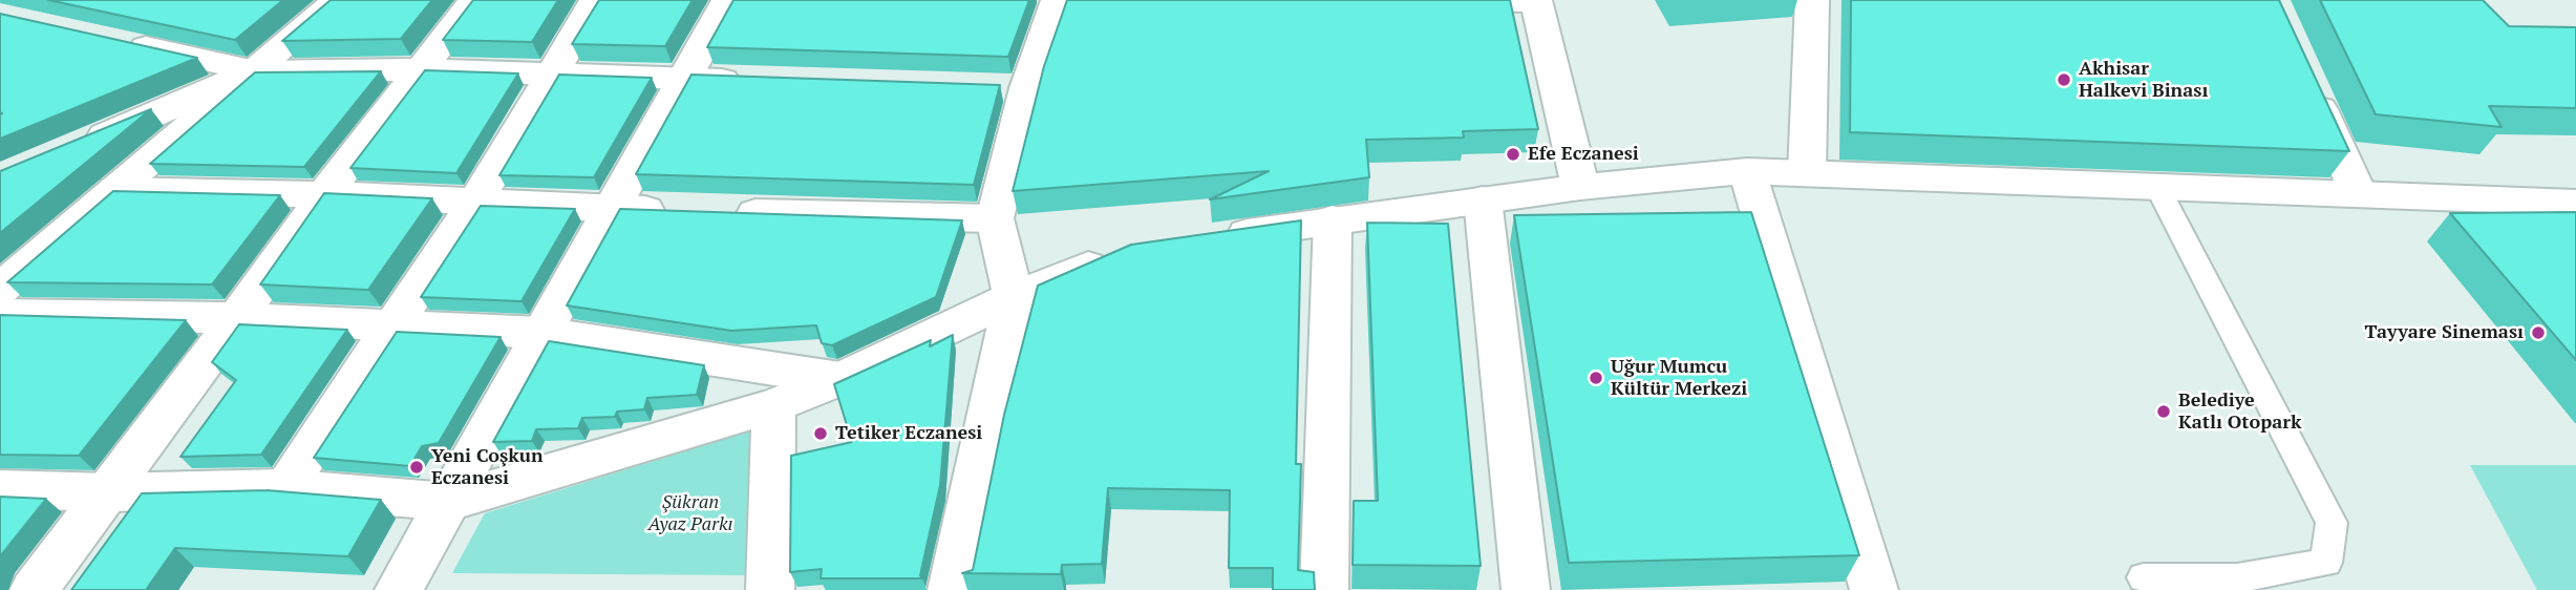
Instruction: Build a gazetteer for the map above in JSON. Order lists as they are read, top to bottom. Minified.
{"parks":["Şükran Ayaz Parkı"],"places":["Akhisar Halkevi Binası","Efe Eczanesi","Tayyare Sineması","Uğur Mumcu Kültür Merkezi","Belediye Katlı Otopark","Tetiker Eczanesi","Yeni Coşkun Eczanesi"]}
